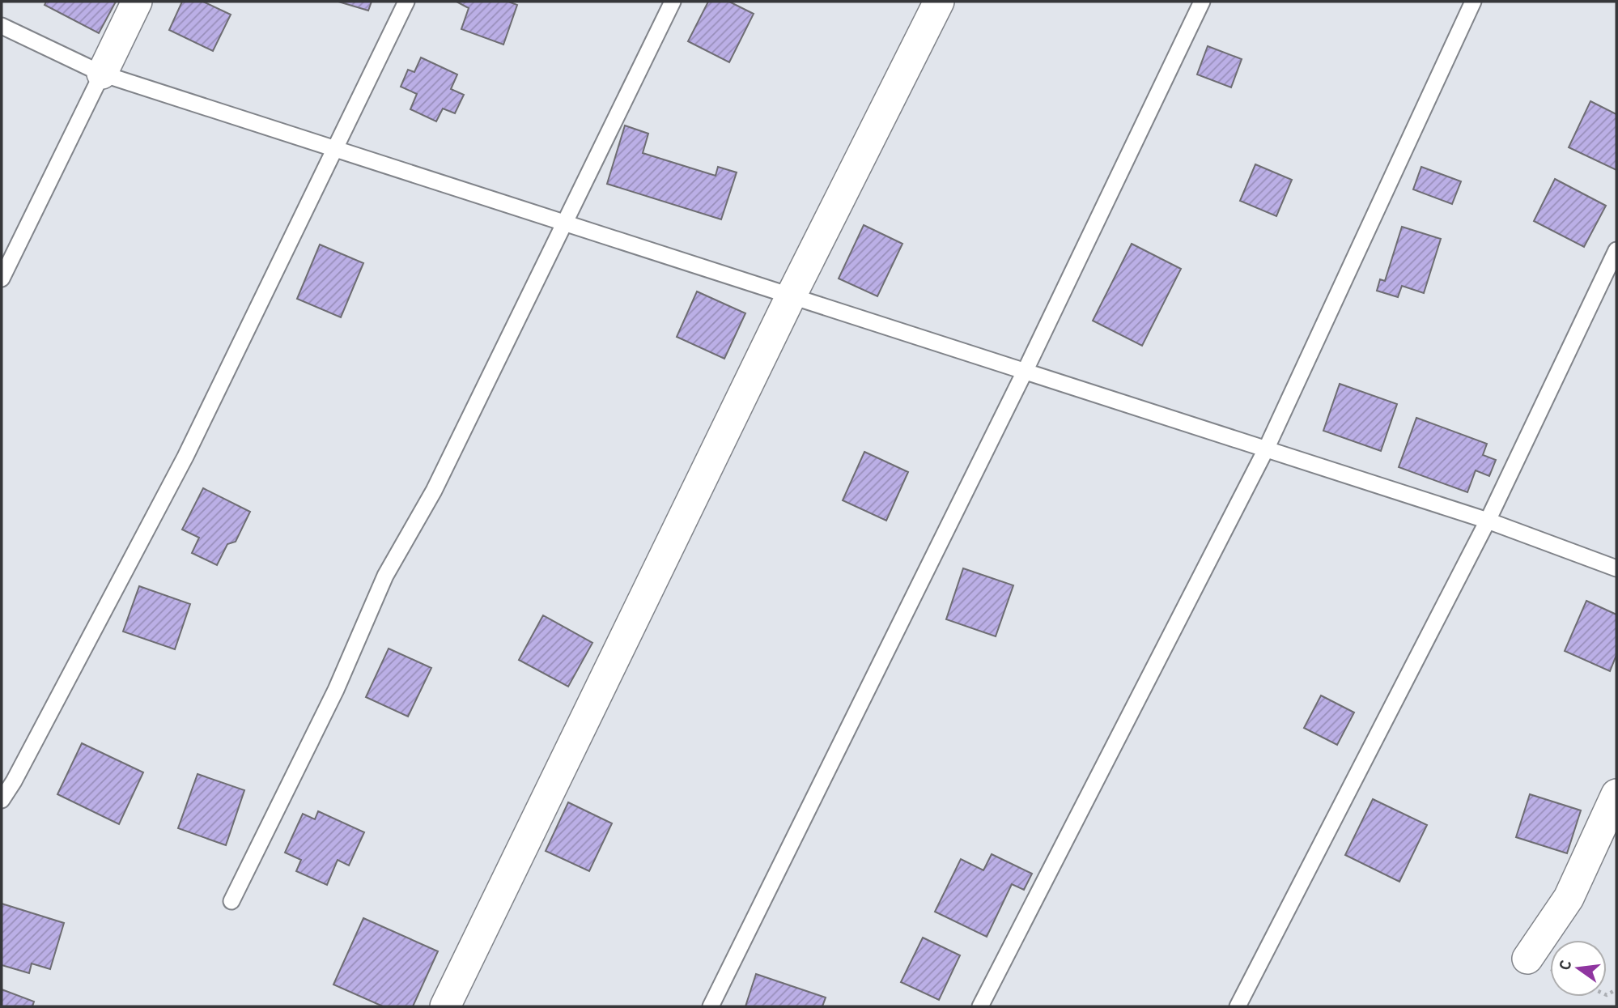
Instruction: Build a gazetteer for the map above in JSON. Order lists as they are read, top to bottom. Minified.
{"north":"left"}
